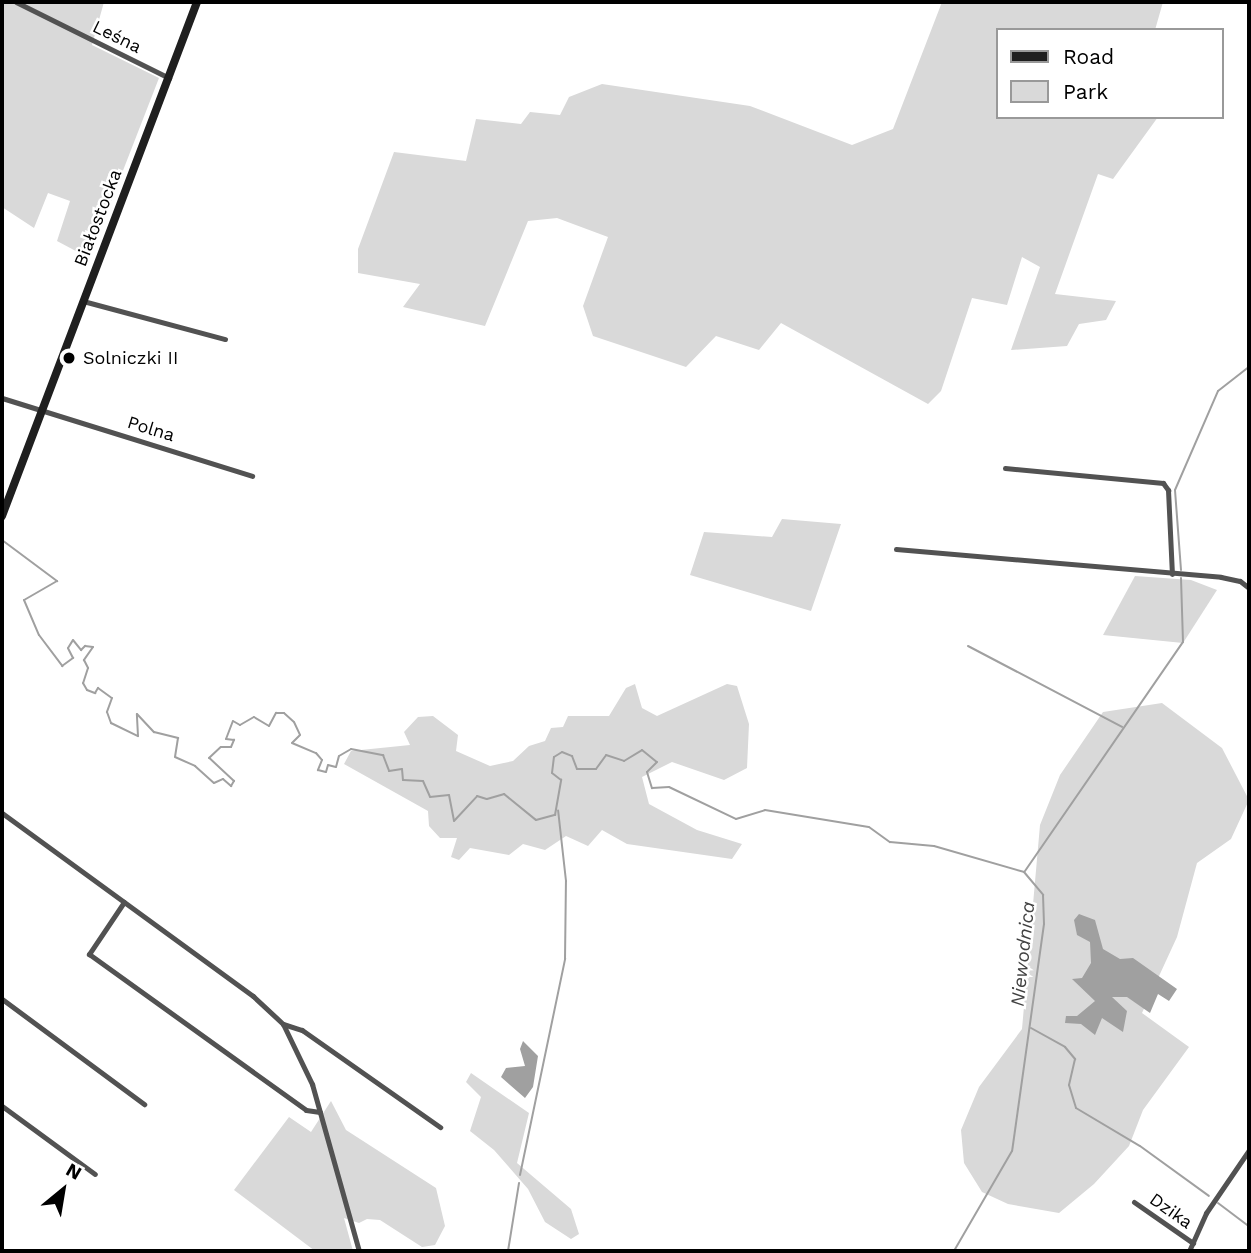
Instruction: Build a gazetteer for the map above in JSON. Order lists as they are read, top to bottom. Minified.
{"streets":{"street":["Leśna","Białostocka","Polna","Dzika"]},"crossings":[["Leśna","Białostocka"],["Białostocka","Polna"]],"water":["Niewodnica"],"places":["Solniczki II"],"legend":["Road","Park"],"north":"top right"}
